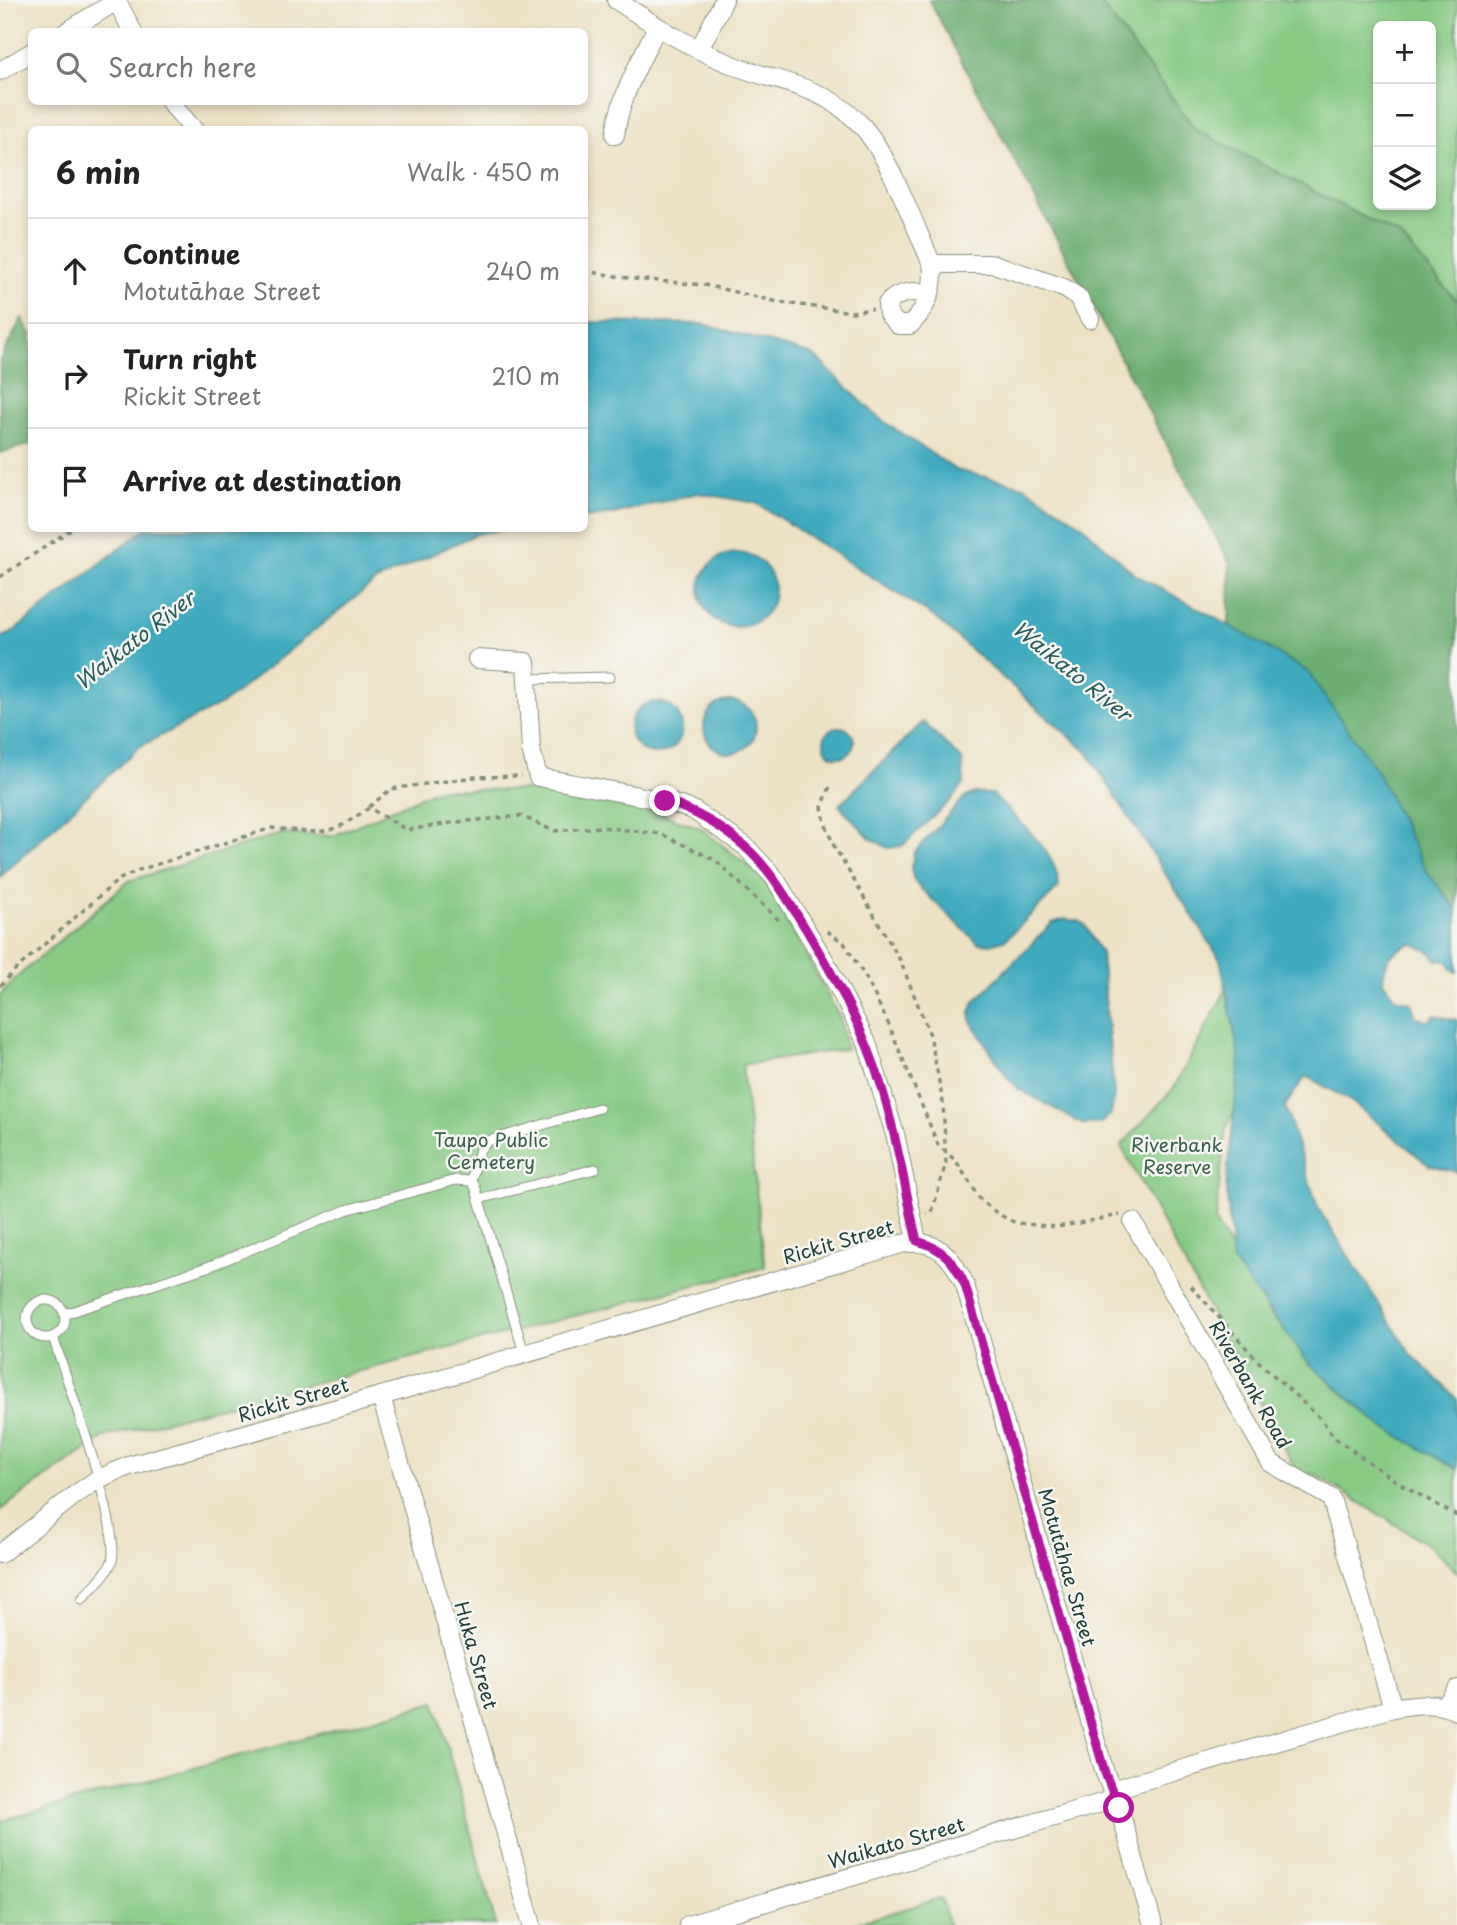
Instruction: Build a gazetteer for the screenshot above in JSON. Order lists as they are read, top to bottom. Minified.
{"streets":{"street":["Rickit Street","Riverbank Road","Motutāhae Street","Huka Street","Waikato Street"]},"crossings":[["Rickit Street","Motutāhae Street"],["Rickit Street","Huka Street"],["Riverbank Road","Waikato Street"],["Motutāhae Street","Waikato Street"]],"water":["Waikato River"],"parks":["Taupo Public Cemetery","Riverbank Reserve"],"page":{"map_buttons":["+","−"],"search":"Search here","heading":["6 min","Walk · 450 m"],"list":[["Continue","Motutāhae Street","240 m"],["Turn right","Rickit Street","210 m"],"Arrive at destination"]}}
